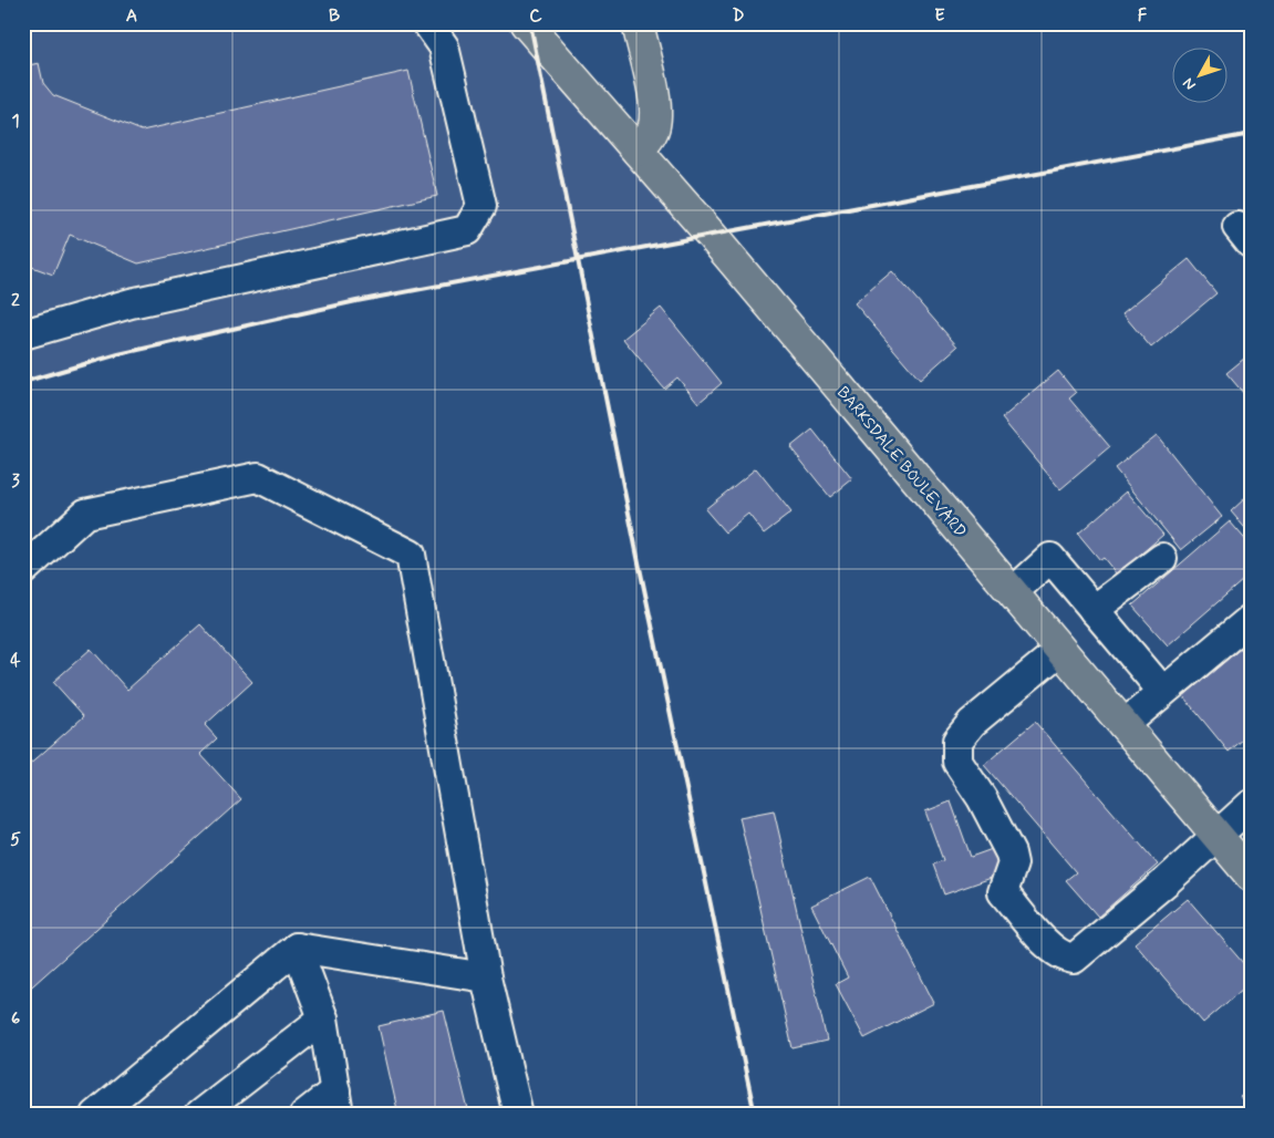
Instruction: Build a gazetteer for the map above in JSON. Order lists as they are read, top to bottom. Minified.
{"streets":{"main road":["BARKSDALE BOULEVARD"]},"north":"bottom left","grid":{"columns":["A","B","C","D","E","F"],"rows":["1","2","3","4","5","6"]}}
